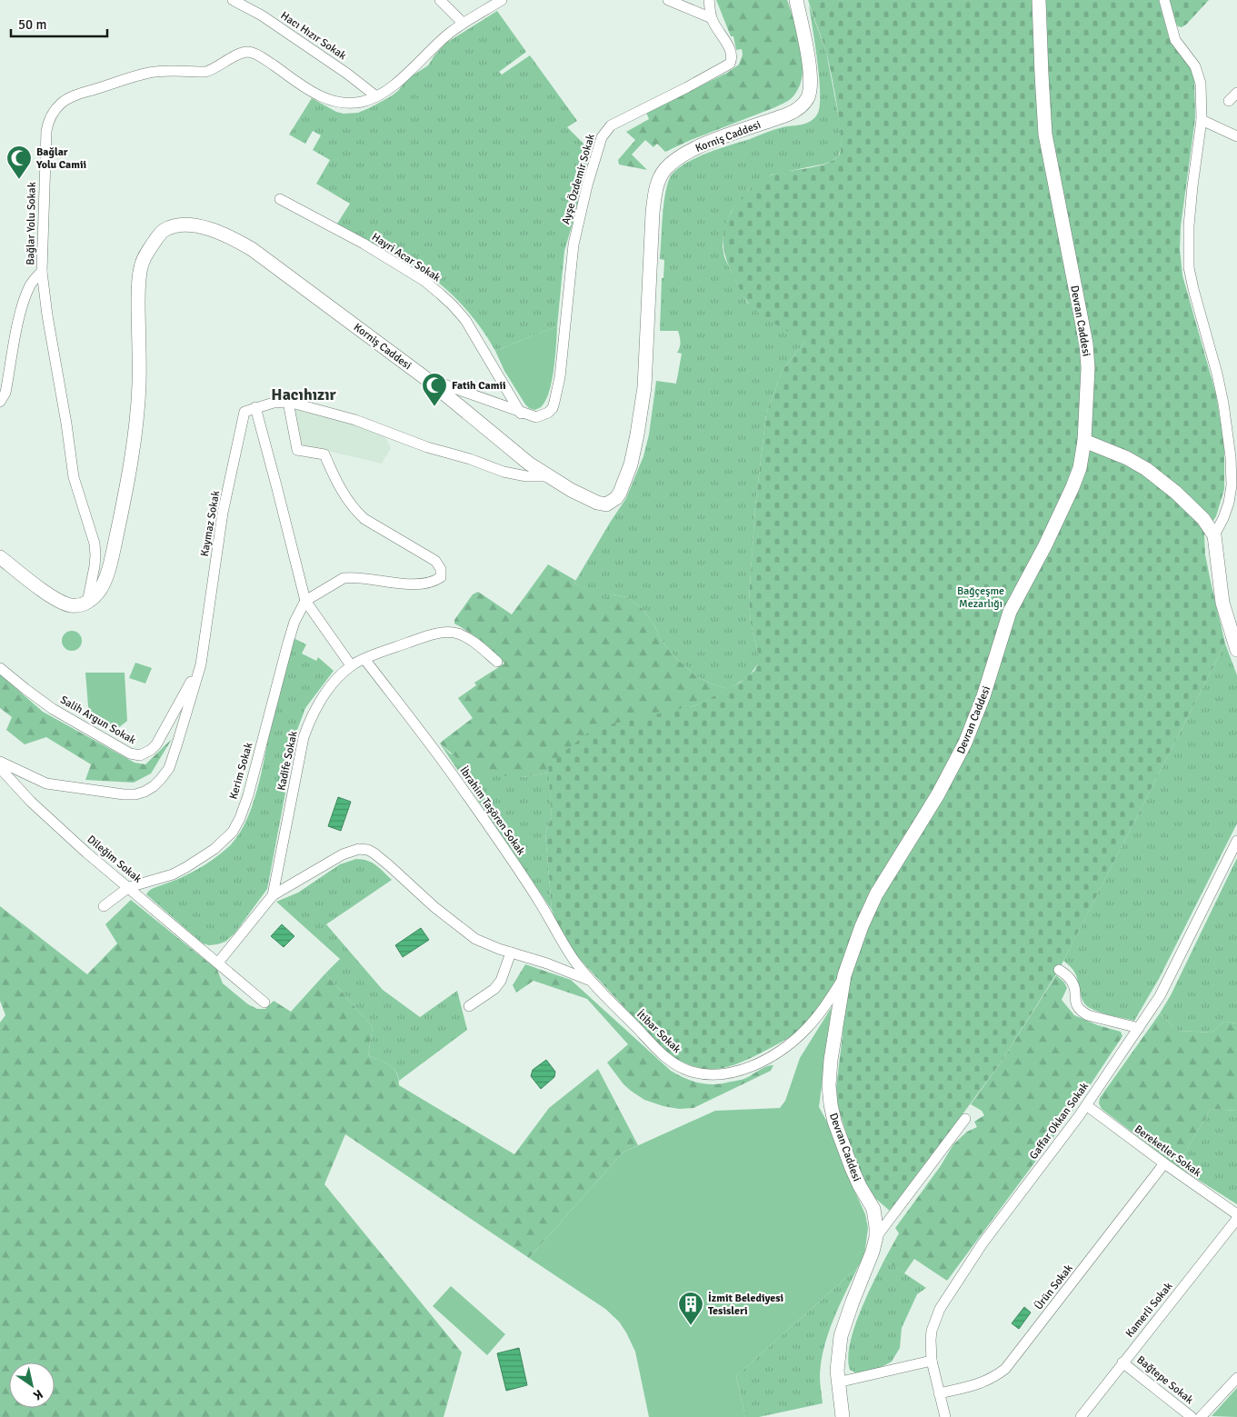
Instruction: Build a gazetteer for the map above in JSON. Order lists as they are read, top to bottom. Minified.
{"streets":{"main road":["Korniş Caddesi","Devran Caddesi"],"street":["Hacı Hızır Sokak","Ayşe Özdemir Sokak","Bağlar Yolu Sokak","Hayri Acar Sokak","Kaymaz Sokak","Salih Argun Sokak","Kadife Sokak","Kerim Sokak","İbrahim Taşören Sokak","Dileğim Sokak","İtibar Sokak","Gaffar Okkan Sokak","Bereketler Sokak","Ürün Sokak","Kamerli Sokak","Bağtepe Sokak"]},"crossings":[["Hacı Hızır Sokak","Bağlar Yolu Sokak"],["Korniş Caddesi","Bağlar Yolu Sokak"],["Ayşe Özdemir Sokak","Hayri Acar Sokak"],["Devran Caddesi","İtibar Sokak"],["Kaymaz Sokak","Salih Argun Sokak"],["Kadife Sokak","İbrahim Taşören Sokak"],["Kadife Sokak","Dileğim Sokak"],["Kerim Sokak","Dileğim Sokak"],["İbrahim Taşören Sokak","İtibar Sokak"],["Gaffar Okkan Sokak","Bereketler Sokak"],["Gaffar Okkan Sokak","Ürün Sokak"],["Bereketler Sokak","Ürün Sokak"],["Kamerli Sokak","Bağtepe Sokak"]],"districts":["Hacıhızır"],"parks":["Bağçeşme Mezarlığı"],"places":{"mosque":["Bağlar Yolu Camii","Fatih Camii"],"building":["İzmit Belediyesi Tesisleri"]},"scale_bar":"50 m","north":"bottom right"}
